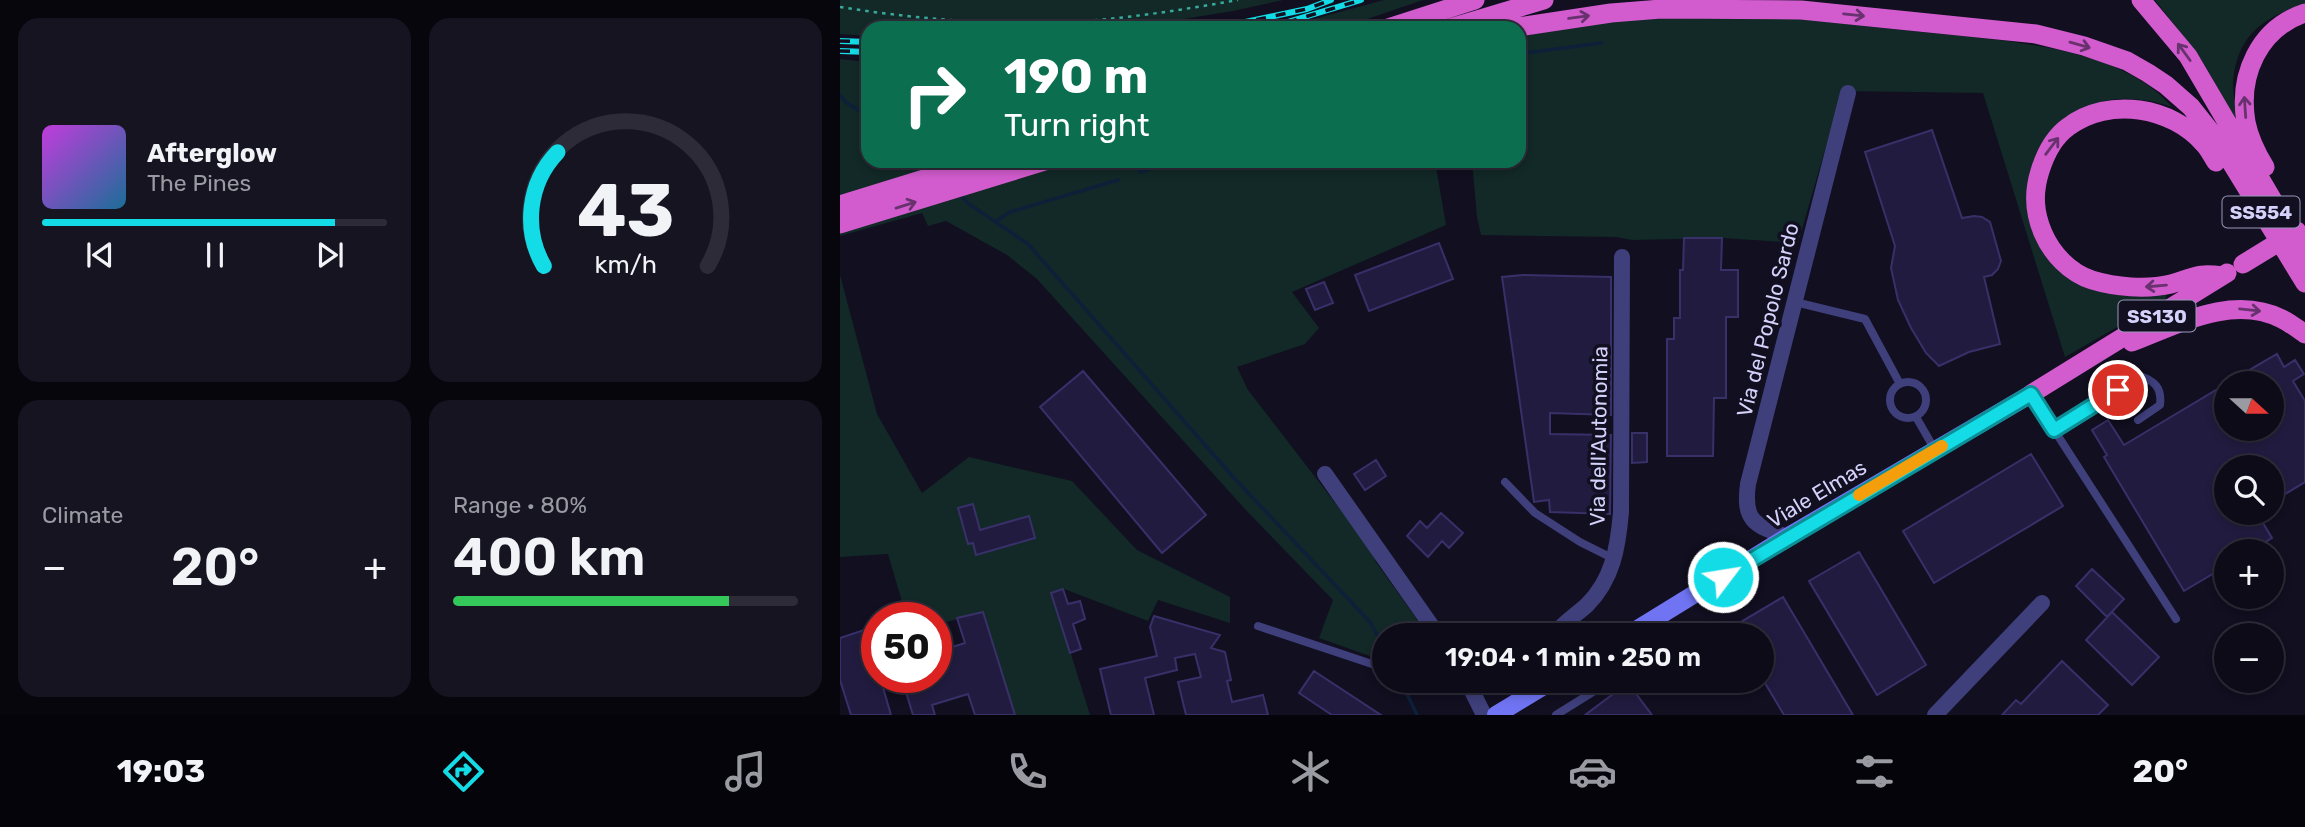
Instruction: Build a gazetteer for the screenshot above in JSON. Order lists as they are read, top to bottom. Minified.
{"streets":{"highway":["SS554","SS130"],"main road":["Viale Elmas"],"street":["Via del Popolo Sardo","Via dell'Autonomia"]},"crossings":[["SS130","Viale Elmas"],["Via del Popolo Sardo","Viale Elmas"]],"north":"right","page":{"turn":["190 m","Turn right"],"song":["Afterglow","The Pines"],"map_buttons":["+","−"],"tile":["Climate",["Range · 80%","400 km"]],"heat":["−","20°","+"],"limit":"50","trip":"19:04 · 1 min · 250 m","tabs":["19:03","20°"],"gauge":["43","km/h"]}}
